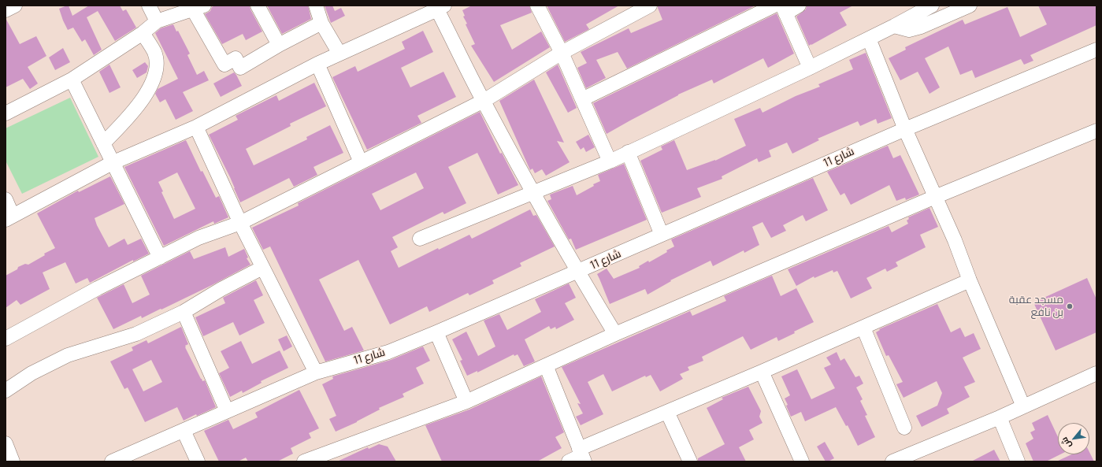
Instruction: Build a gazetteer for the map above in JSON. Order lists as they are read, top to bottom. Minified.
{"streets":{"street":["شارع 11"]},"places":["مسجد عقبة بن نافع"],"north":"bottom left"}
